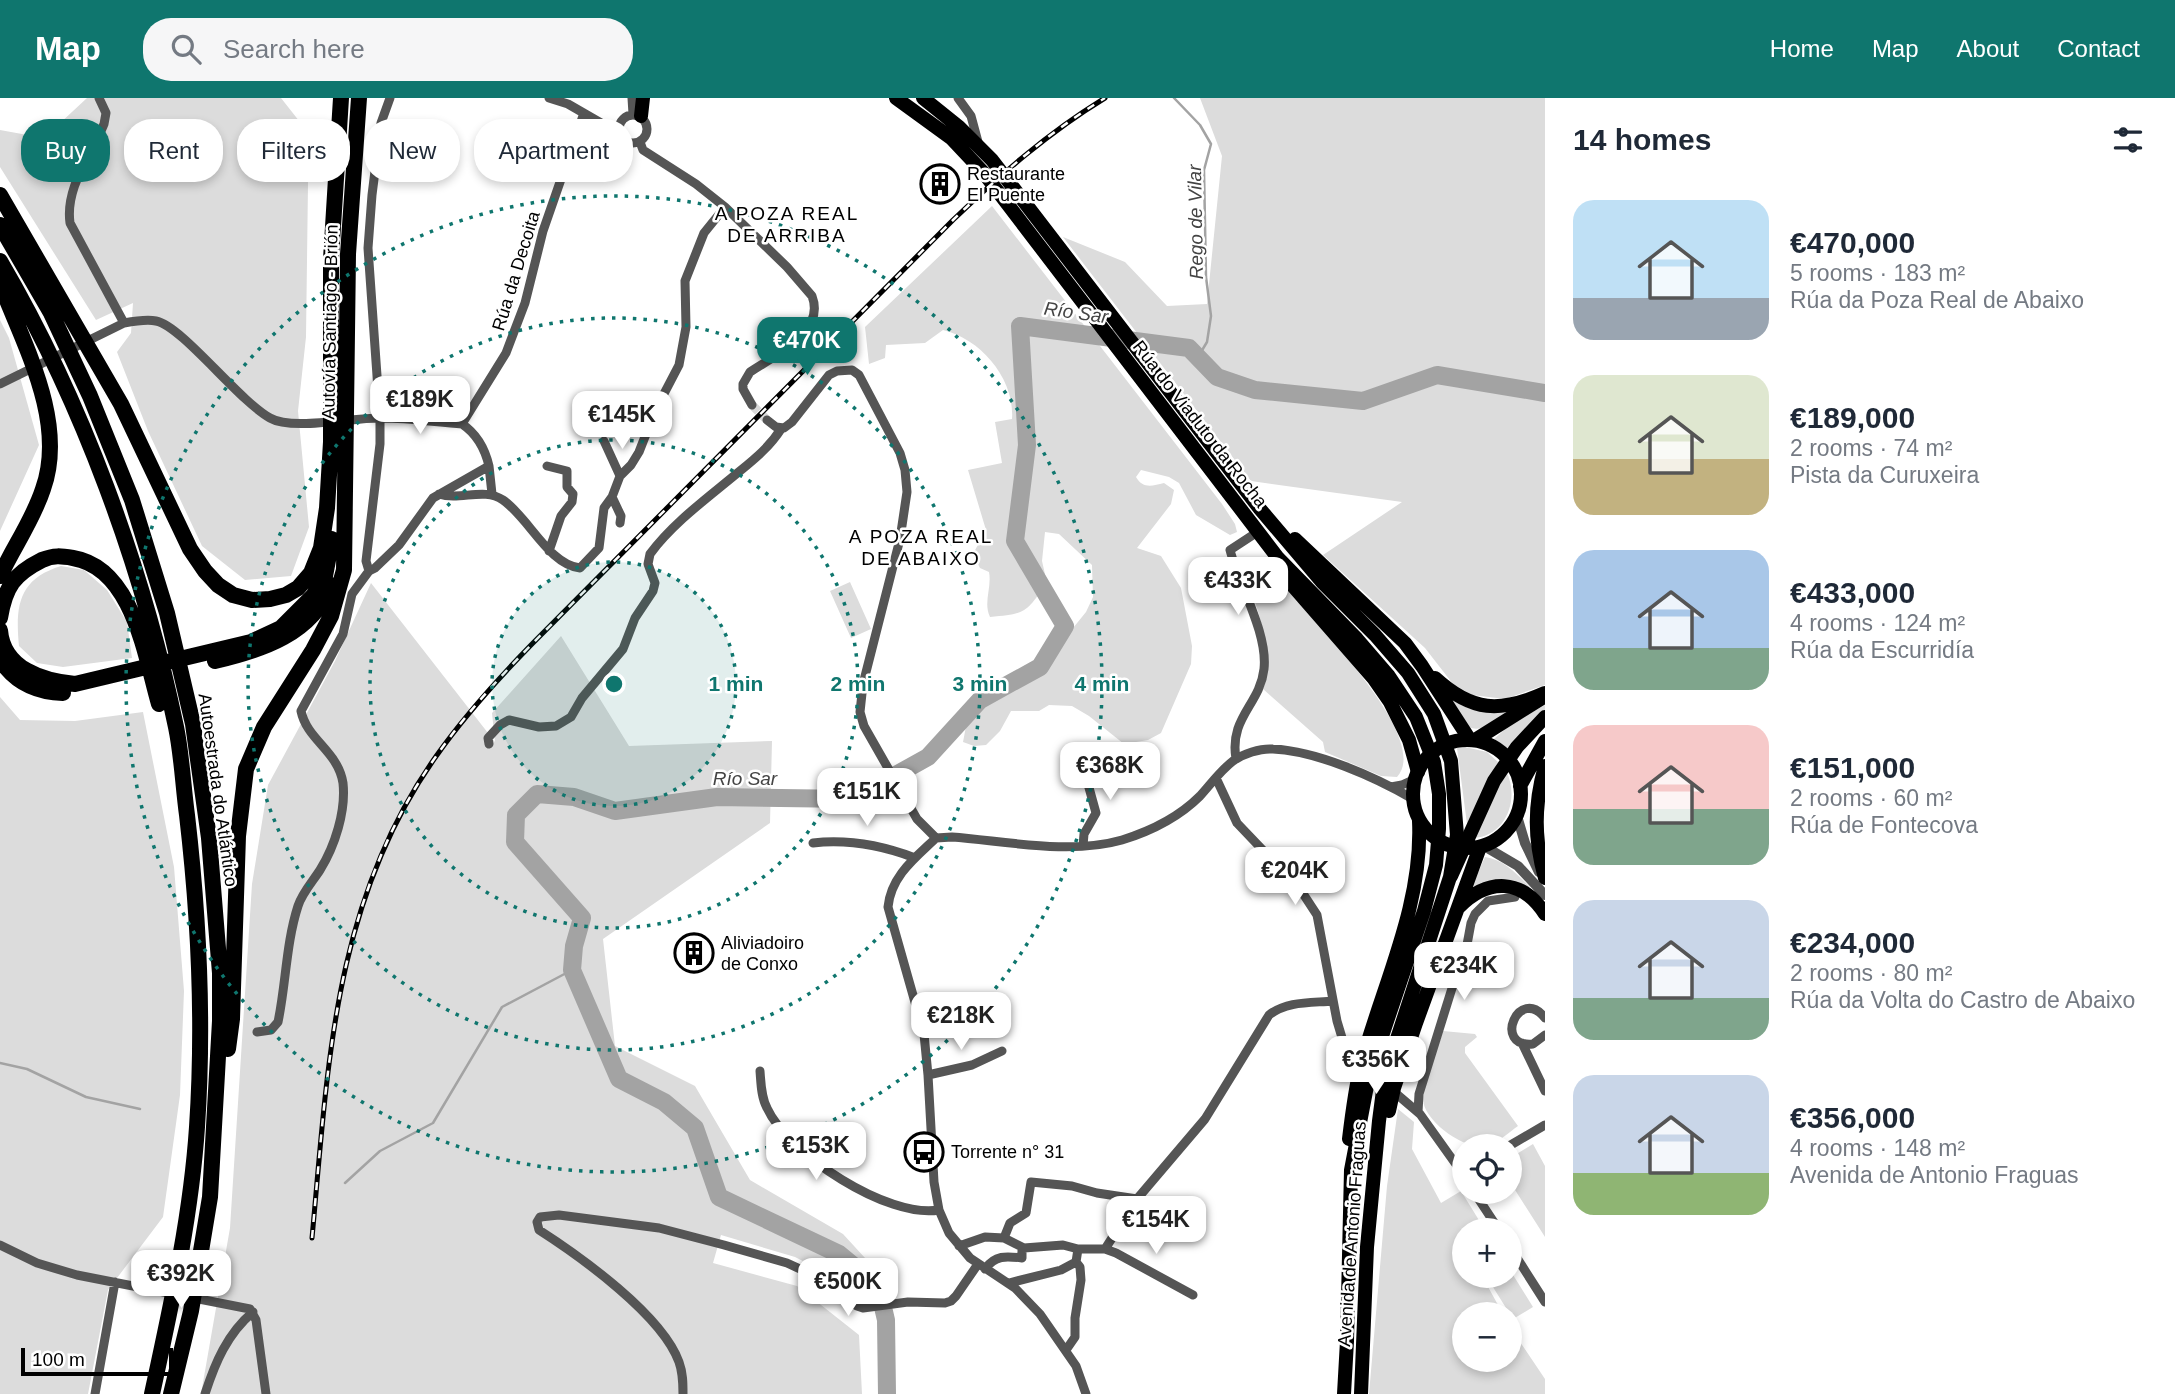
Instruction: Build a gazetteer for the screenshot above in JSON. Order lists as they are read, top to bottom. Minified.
{"streets":{"highway":["Autovía Santiago - Brión","Autoestrada do Atlántico"],"main road":["Rúa do Viaduto da Rocha","Avenida de Antonio Fraguas"],"street":["Rúa da Decoita"]},"crossings":[["Rúa do Viaduto da Rocha","Avenida de Antonio Fraguas"]],"districts":["A POZA REAL DE ARRIBA","A POZA REAL DE ABAIXO"],"water":["Rego de Vilar","Río Sar"],"places":{"building":["Restaurante El Puente","Aliviadoiro de Conxo"],"bus stop":["Torrente n° 31"]},"scale_bar":"100 m","page":{"header":"Map","search":"Search here","nav":["Home","Map","About","Contact"],"heading":"14 homes","chip":["Buy","Rent","Filters","New","Apartment"],"list":[{"name":"€470,000","note":"5 rooms · 183 m² · Rúa da Poza Real de Abaixo"},{"name":"€189,000","note":"2 rooms · 74 m² · Pista da Curuxeira"},{"name":"€433,000","note":"4 rooms · 124 m² · Rúa da Escurridía"},{"name":"€151,000","note":"2 rooms · 60 m² · Rúa de Fontecova"},{"name":"€234,000","note":"2 rooms · 80 m² · Rúa da Volta do Castro de Abaixo"},{"name":"€356,000","note":"4 rooms · 148 m² · Avenida de Antonio Fraguas"}],"price":["€470K","€189K","€145K","€433K","€368K","€151K","€204K","€234K","€218K","€356K","€153K","€154K","€392K","€500K"],"map_buttons":["+","−"],"scale":"100 m"},"rings":["1 min","2 min","3 min","4 min"]}
